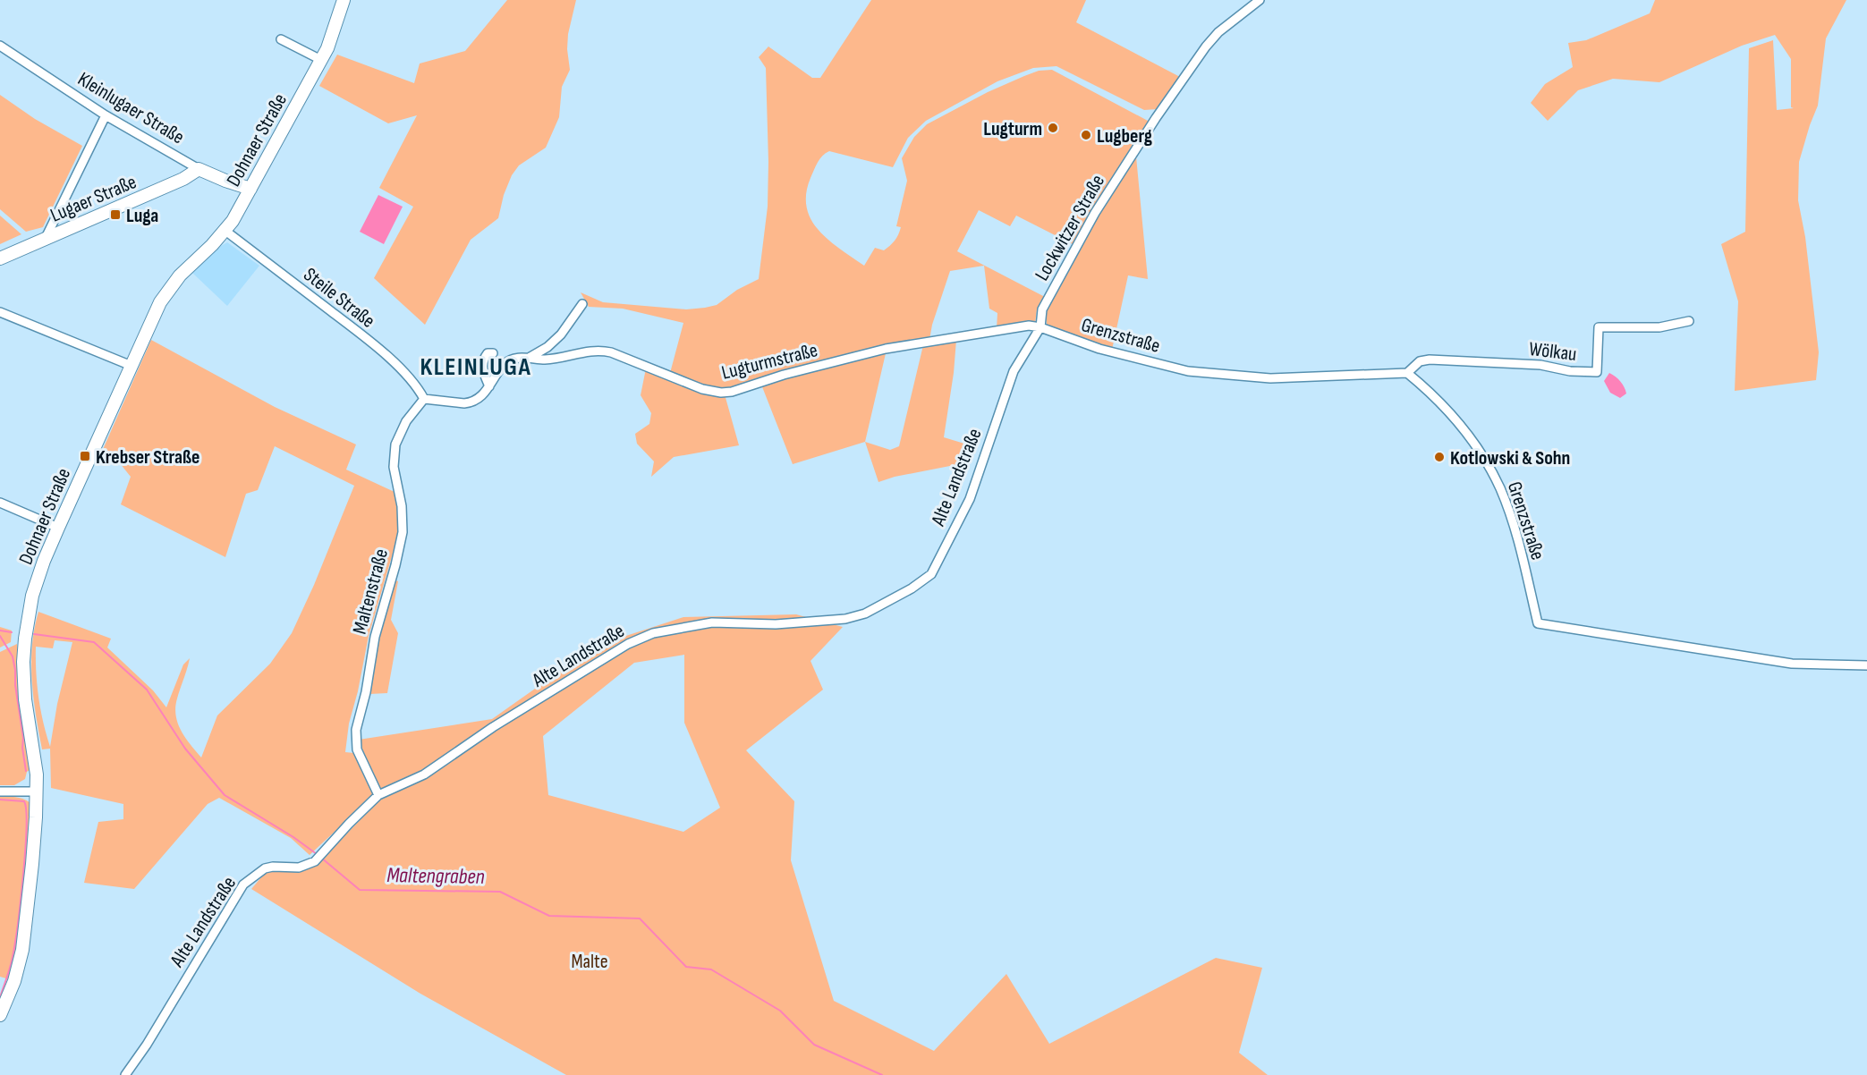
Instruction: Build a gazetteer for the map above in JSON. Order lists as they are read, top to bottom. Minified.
{"streets":{"main road":["Kleinlugaer Straße","Dohnaer Straße","Lugaer Straße"],"street":["Lockwitzer Straße","Steile Straße","Grenzstraße","Wölkau","Lugturmstraße","Alte Landstraße","Maltenstraße"]},"crossings":[["Kleinlugaer Straße","Dohnaer Straße"],["Kleinlugaer Straße","Lugaer Straße"],["Dohnaer Straße","Steile Straße"],["Lockwitzer Straße","Grenzstraße"],["Lockwitzer Straße","Lugturmstraße"],["Lockwitzer Straße","Alte Landstraße"],["Steile Straße","Maltenstraße"],["Grenzstraße","Wölkau"],["Grenzstraße","Lugturmstraße"],["Grenzstraße","Alte Landstraße"],["Lugturmstraße","Alte Landstraße"],["Alte Landstraße","Maltenstraße"]],"districts":["KLEINLUGA"],"water":["Maltengraben"],"parks":["Malte"],"places":{"other":["Lugturm","Lugberg","Kotlowski & Sohn"],"transit":["Luga","Krebser Straße"]}}
